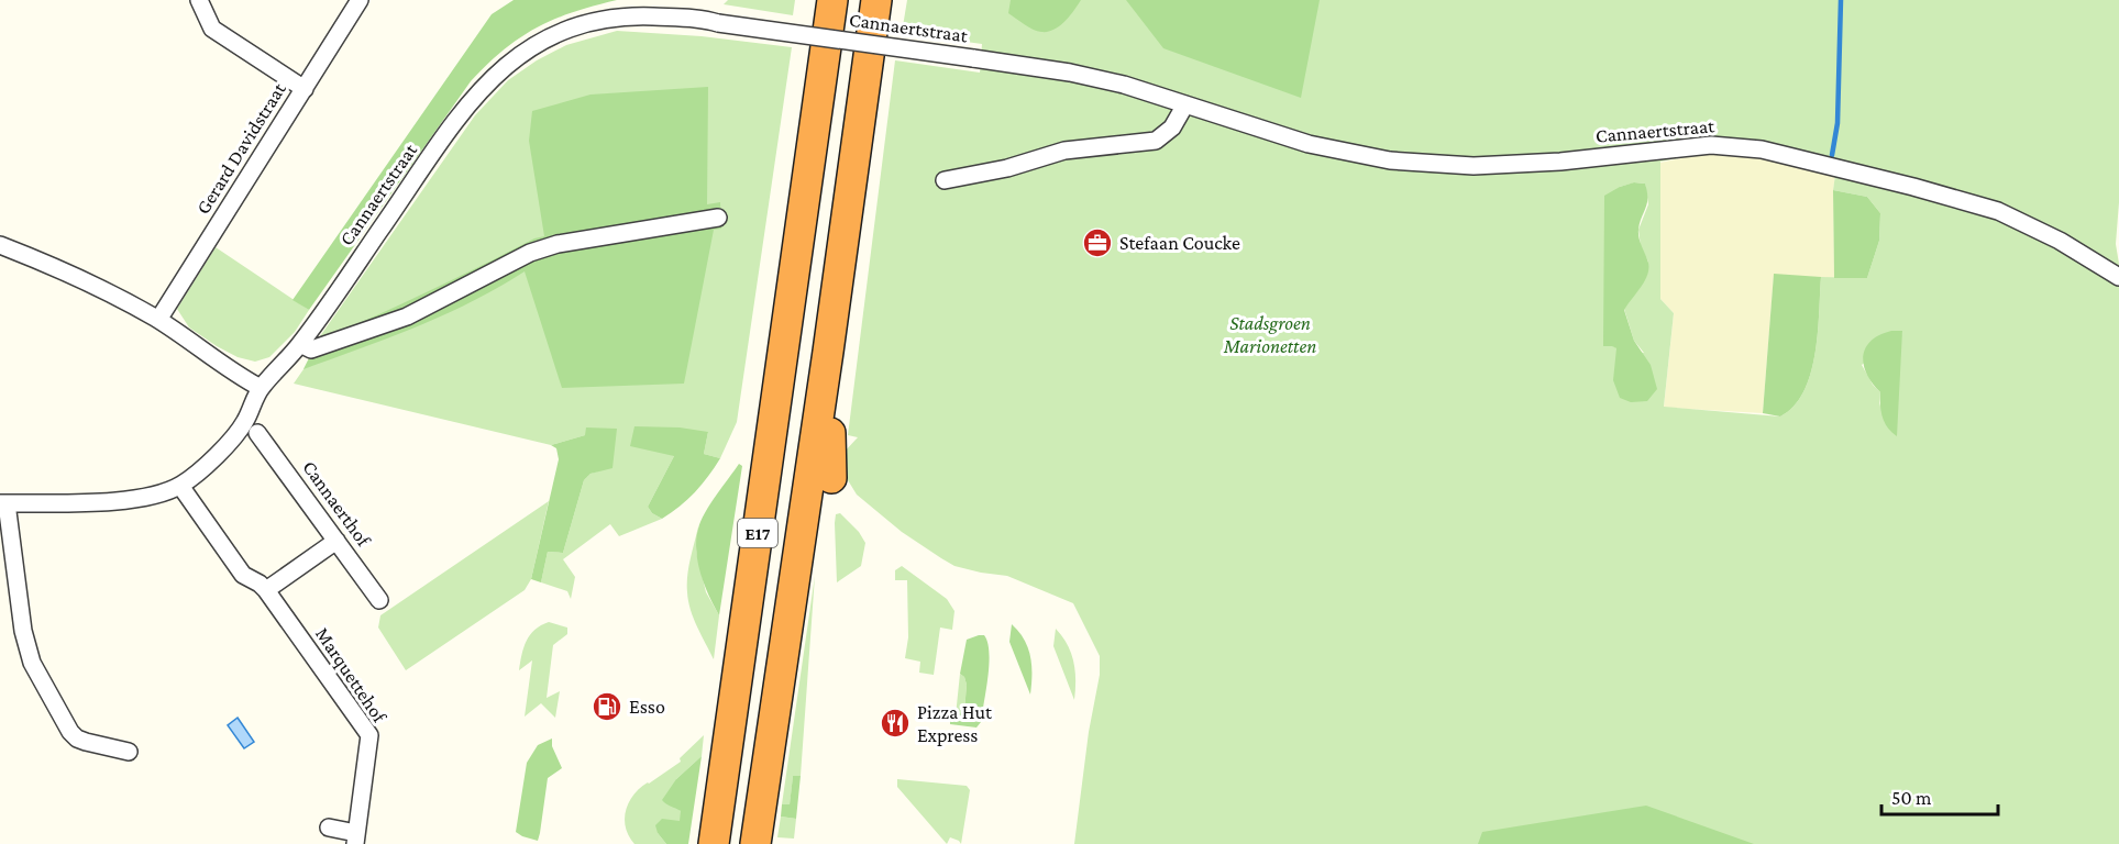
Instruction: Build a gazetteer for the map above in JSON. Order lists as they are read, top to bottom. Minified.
{"streets":{"highway":["E17"],"street":["Cannaertstraat","Gerard Davidstraat","Cannaerthof","Marquettehof"]},"crossings":[["Cannaertstraat","Marquettehof"]],"parks":["Stadsgroen Marionetten"],"places":{"office":["Stefaan Coucke"],"fuel station":["Esso"],"restaurant":["Pizza Hut Express"]},"scale_bar":"50 m"}
